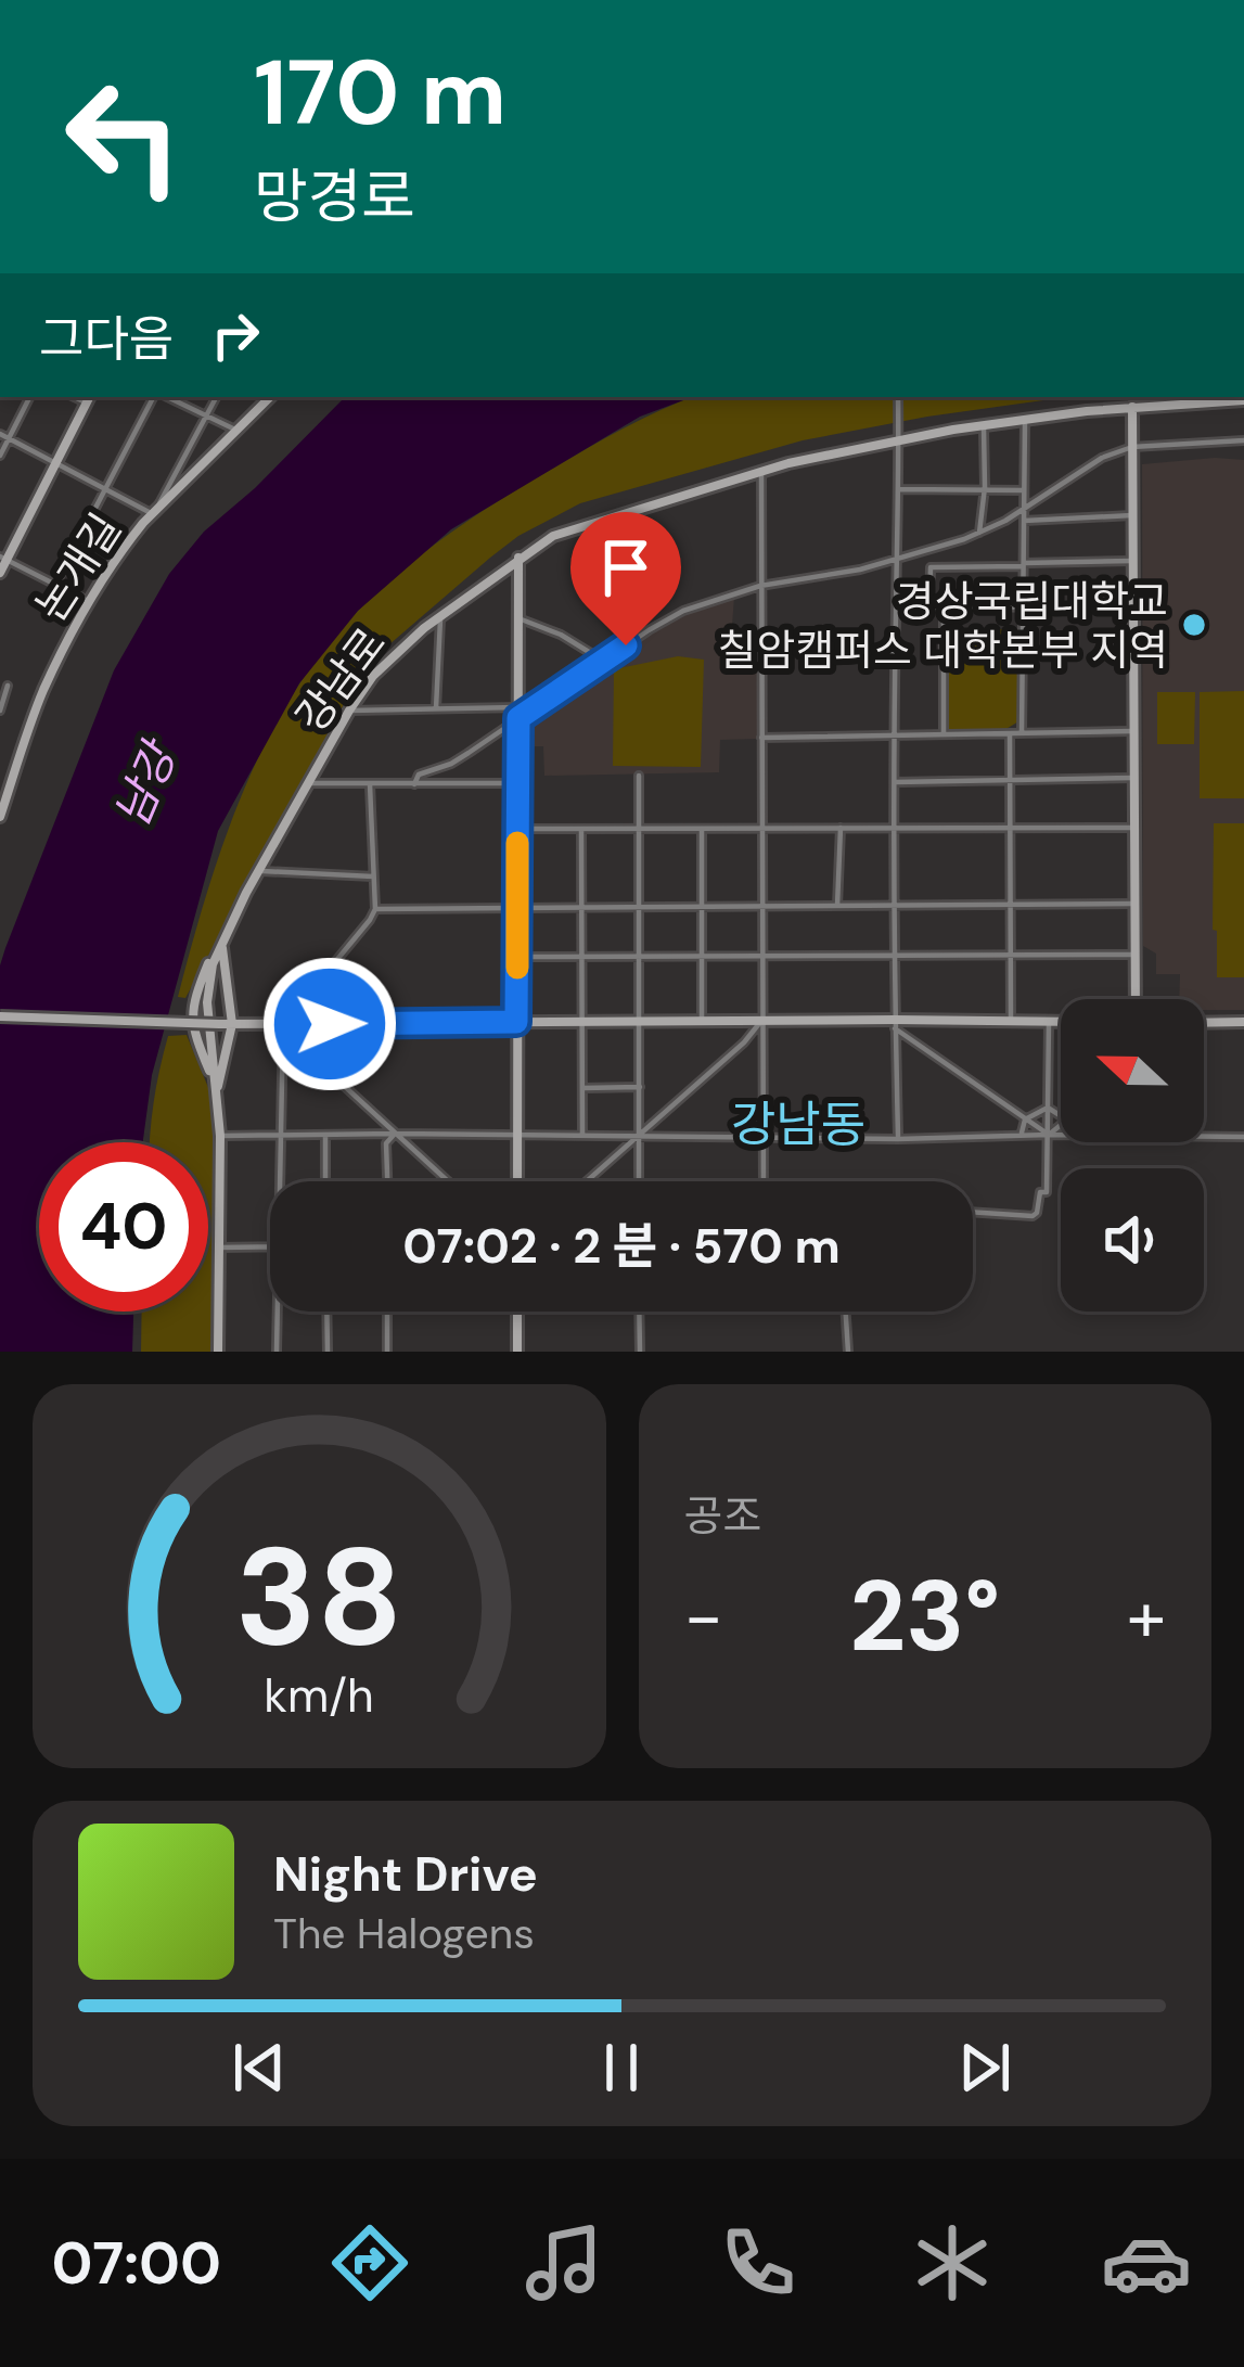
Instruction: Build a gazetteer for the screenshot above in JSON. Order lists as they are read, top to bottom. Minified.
{"streets":{"street":["논개길","강남로"]},"districts":["강남동"],"water":["남강"],"places":["경상국립대학교 칠암캠퍼스 대학본부 지역"],"north":"left","page":{"turn":["170 m","망경로"],"then":"그다음","limit":"40","trip":"07:02 · 2 분 · 570 m","tile":"공조","heat":["−","23°","+"],"song":["Night Drive","The Halogens"],"tabs":"07:00","gauge":["38","km/h"]}}
